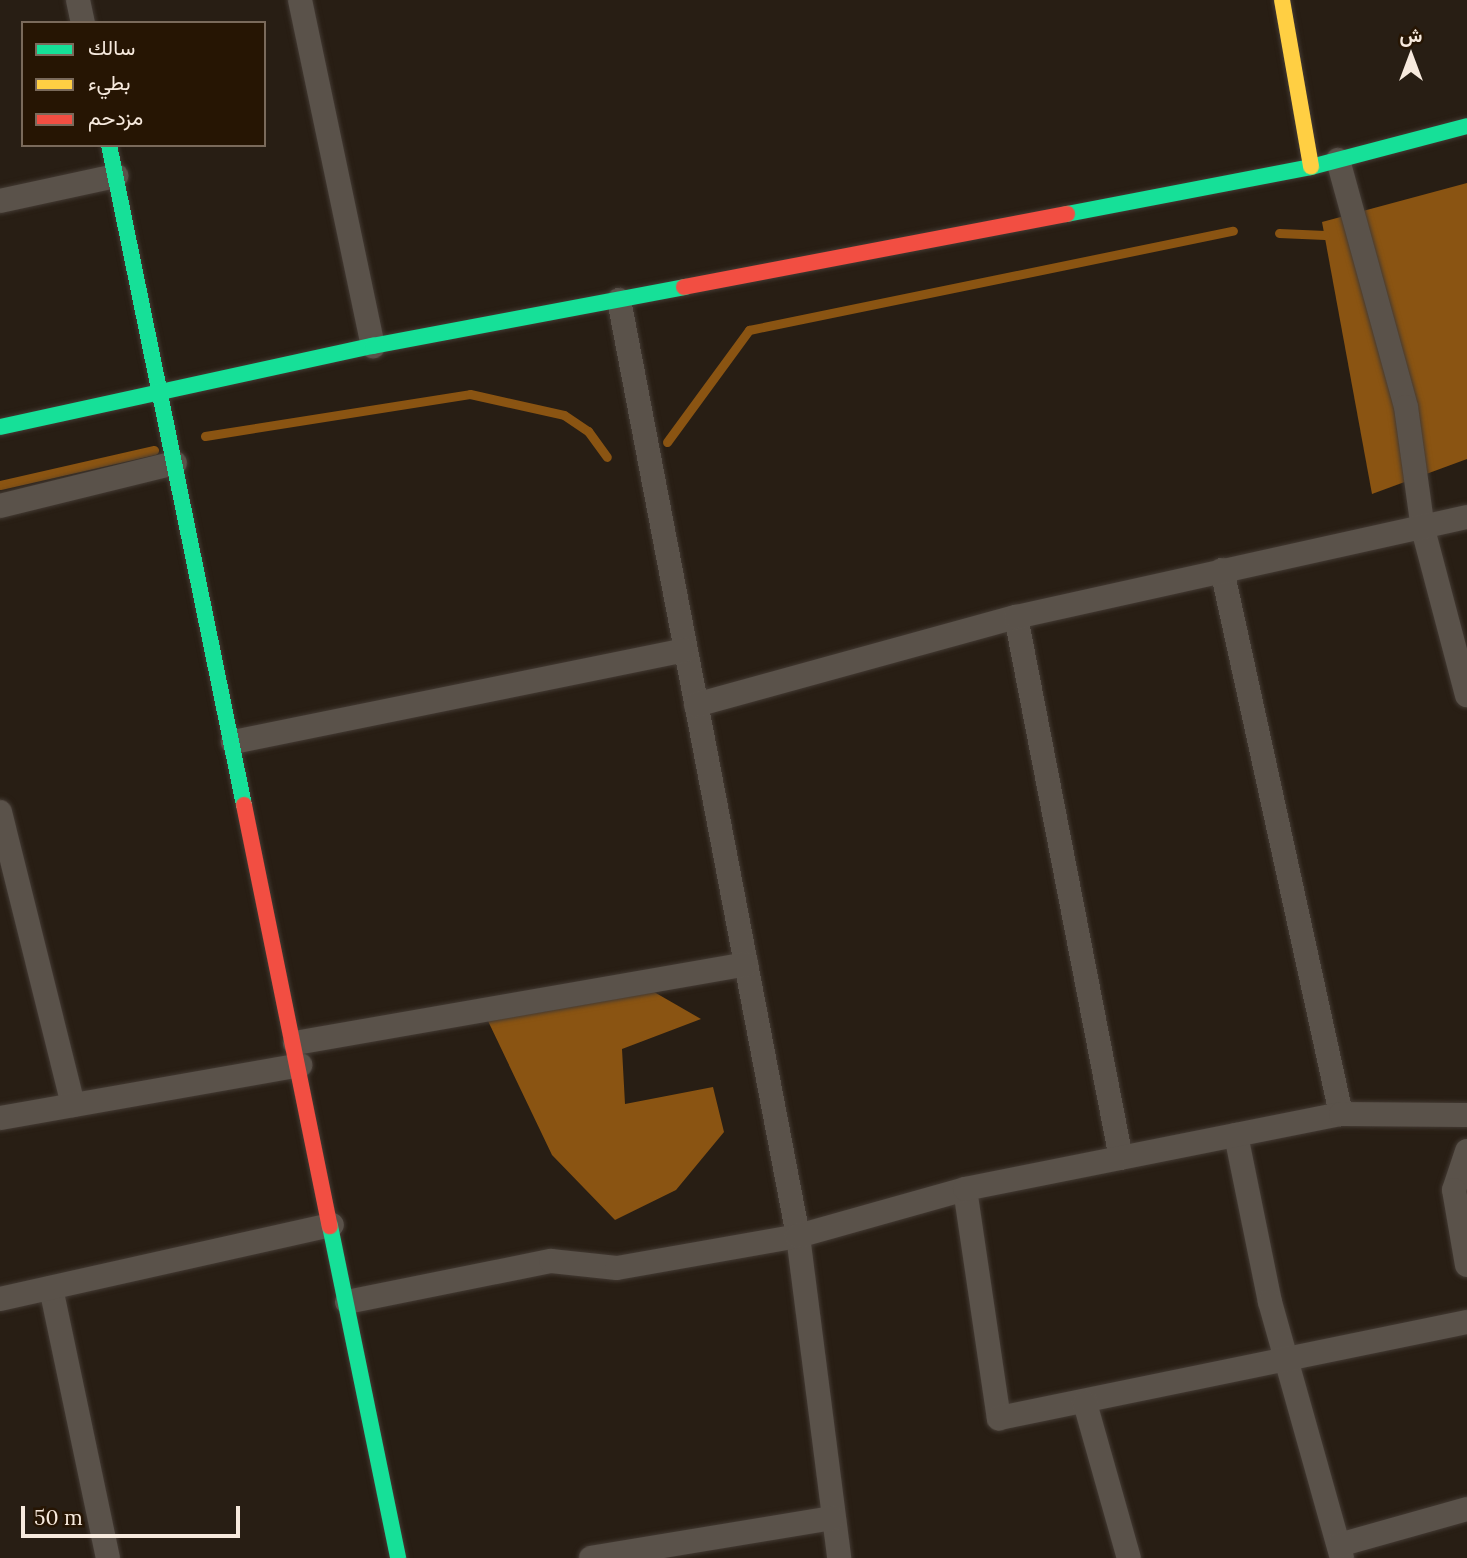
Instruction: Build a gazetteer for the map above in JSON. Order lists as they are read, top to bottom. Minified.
{"legend":["سالك","بطيء","مزدحم"],"scale_bar":"50 m","north":"top"}
